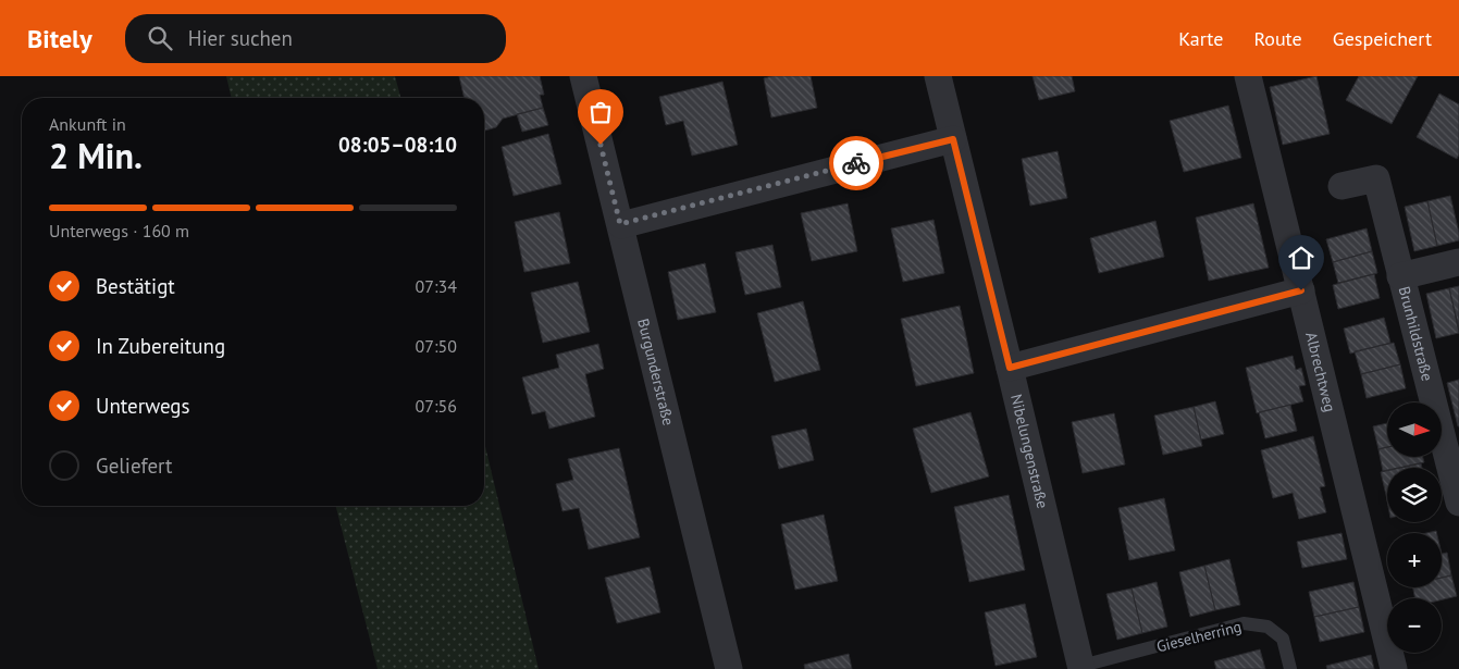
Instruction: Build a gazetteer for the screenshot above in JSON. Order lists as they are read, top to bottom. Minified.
{"streets":{"street":["Brunhildstraße","Burgunderstraße","Albrechtweg","Nibelungenstraße"],"lane":["Gieselherring"]},"crossings":[["Nibelungenstraße","Gieselherring"]],"north":"right","page":{"header":"Bitely","search":"Hier suchen","nav":["Karte","Route","Gespeichert"],"heading":["2 Min.","Ankunft in","08:05–08:10"],"bar":"Unterwegs · 160 m","list":[["Bestätigt","07:34"],["In Zubereitung","07:50"],["Unterwegs","07:56"],"Geliefert"],"map_buttons":["+","−"]}}
